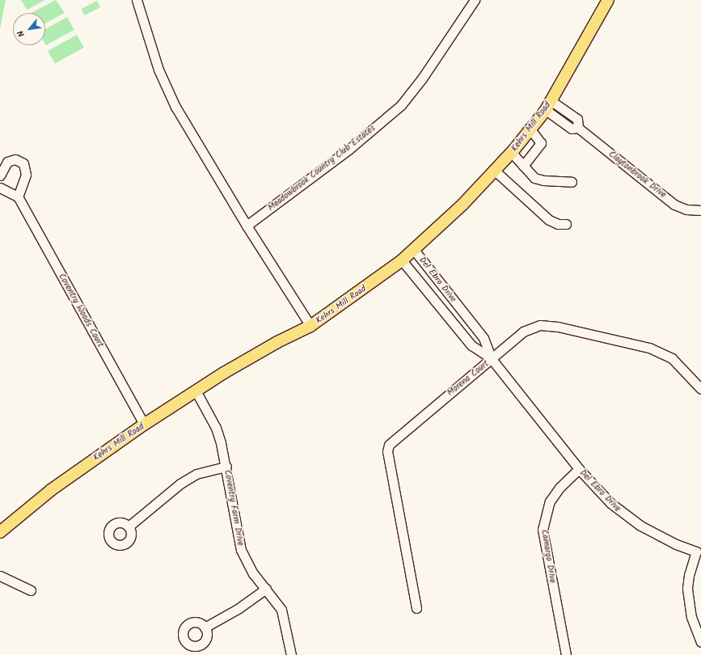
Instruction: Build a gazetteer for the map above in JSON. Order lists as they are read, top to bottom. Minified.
{"streets":{"main road":["Kehrs Mill Road"],"street":["Meadowbrook Country Club Estates","Claytonbrook Drive","Del Ebro Drive","Coventry Woods Court","Morena Court","Coventry Farm Drive","Camargo Drive"]},"crossings":[["Kehrs Mill Road","Claytonbrook Drive"],["Kehrs Mill Road","Del Ebro Drive"],["Kehrs Mill Road","Coventry Woods Court"],["Kehrs Mill Road","Coventry Farm Drive"],["Del Ebro Drive","Morena Court"],["Del Ebro Drive","Camargo Drive"]],"north":"bottom left"}
